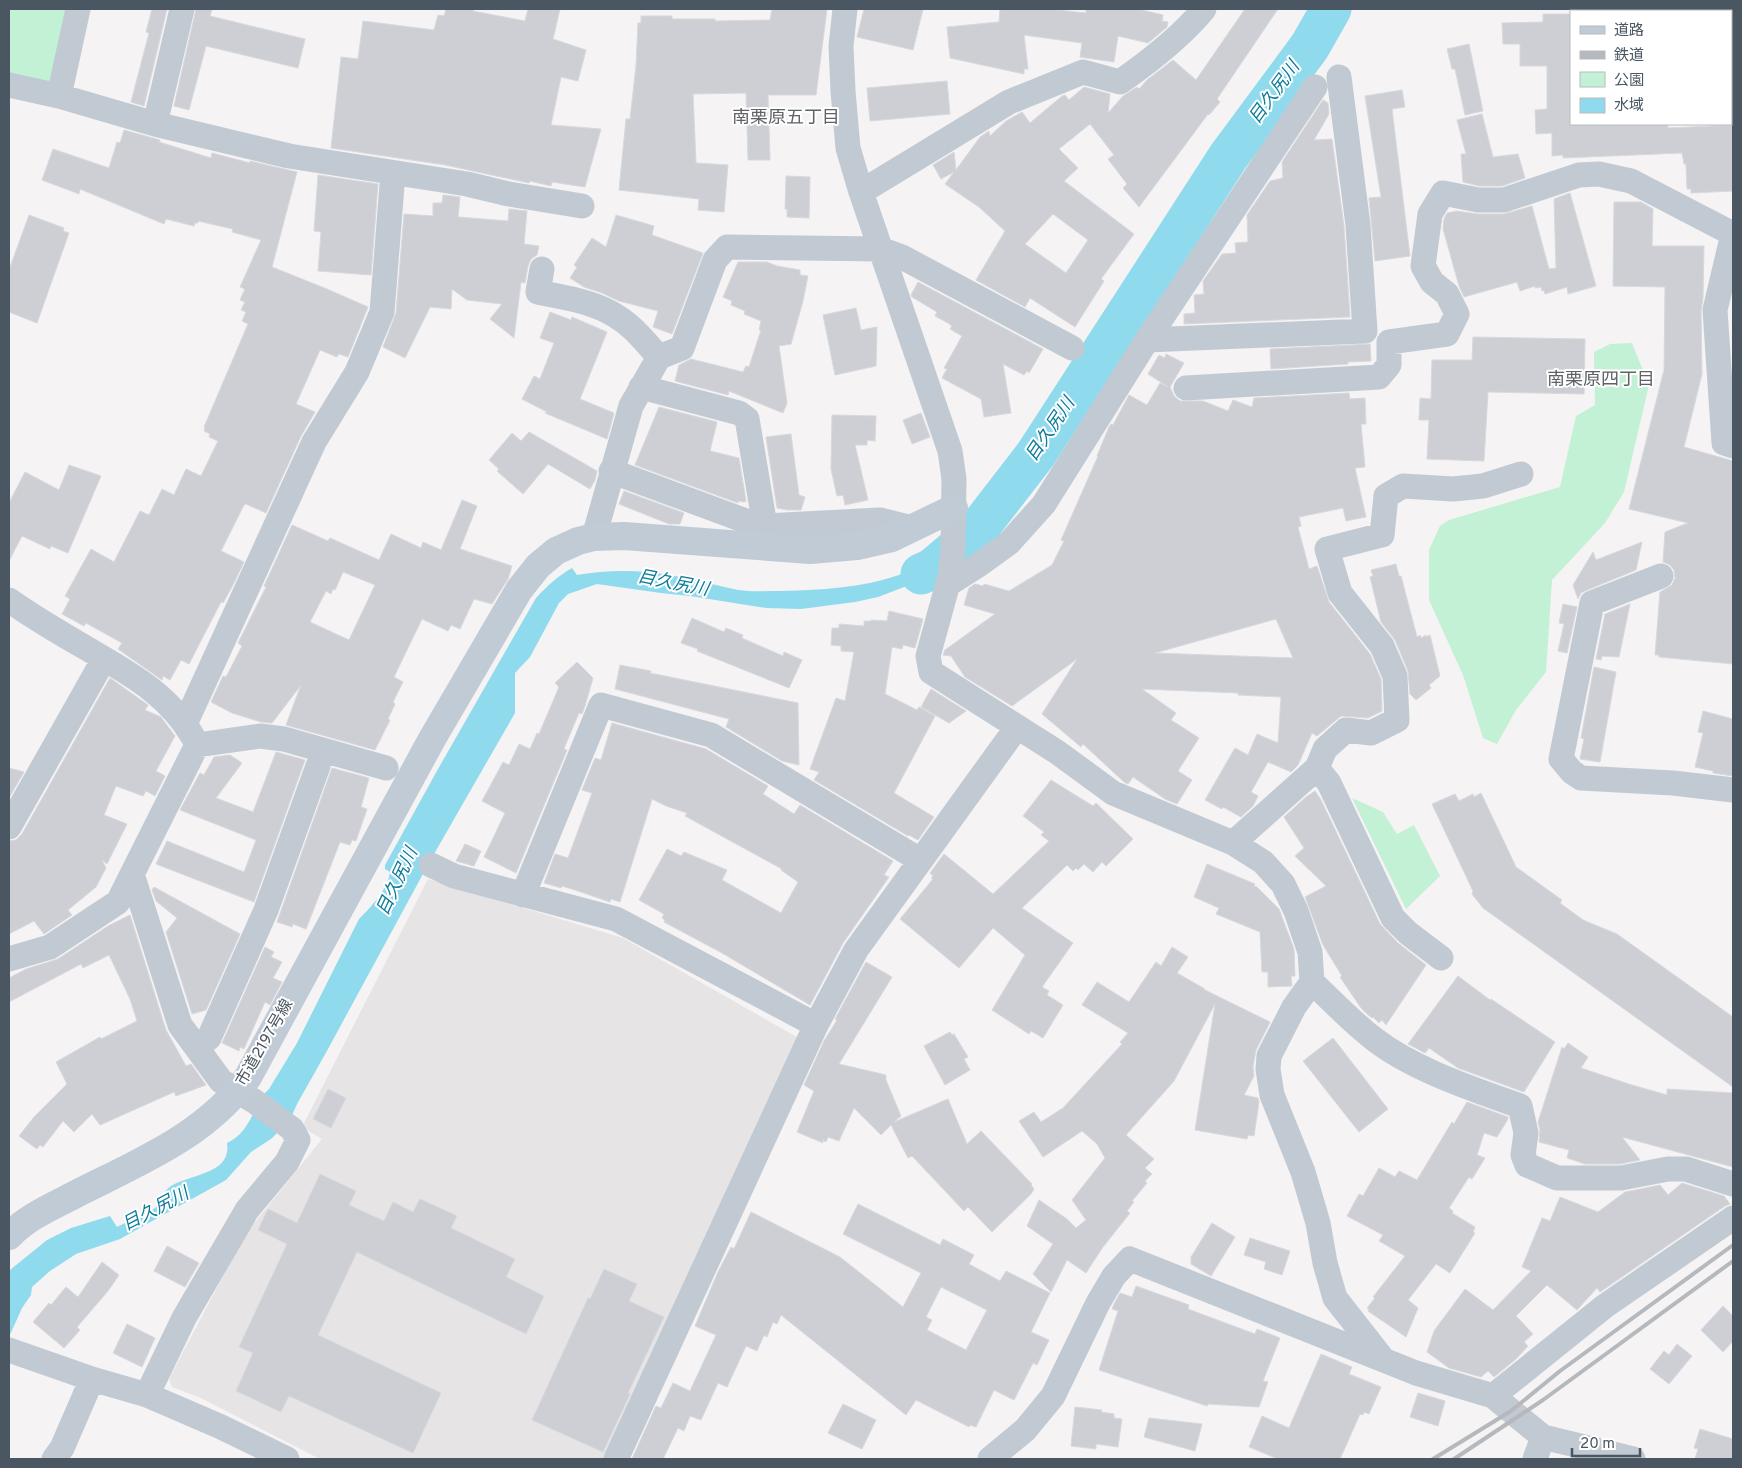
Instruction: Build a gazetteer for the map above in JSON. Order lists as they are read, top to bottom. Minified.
{"streets":{"street":["市道2197号線"]},"districts":["南栗原五丁目","南栗原四丁目"],"water":["目久尻川"],"legend":["道路","鉄道","公園","水域"],"scale_bar":"20 m"}
